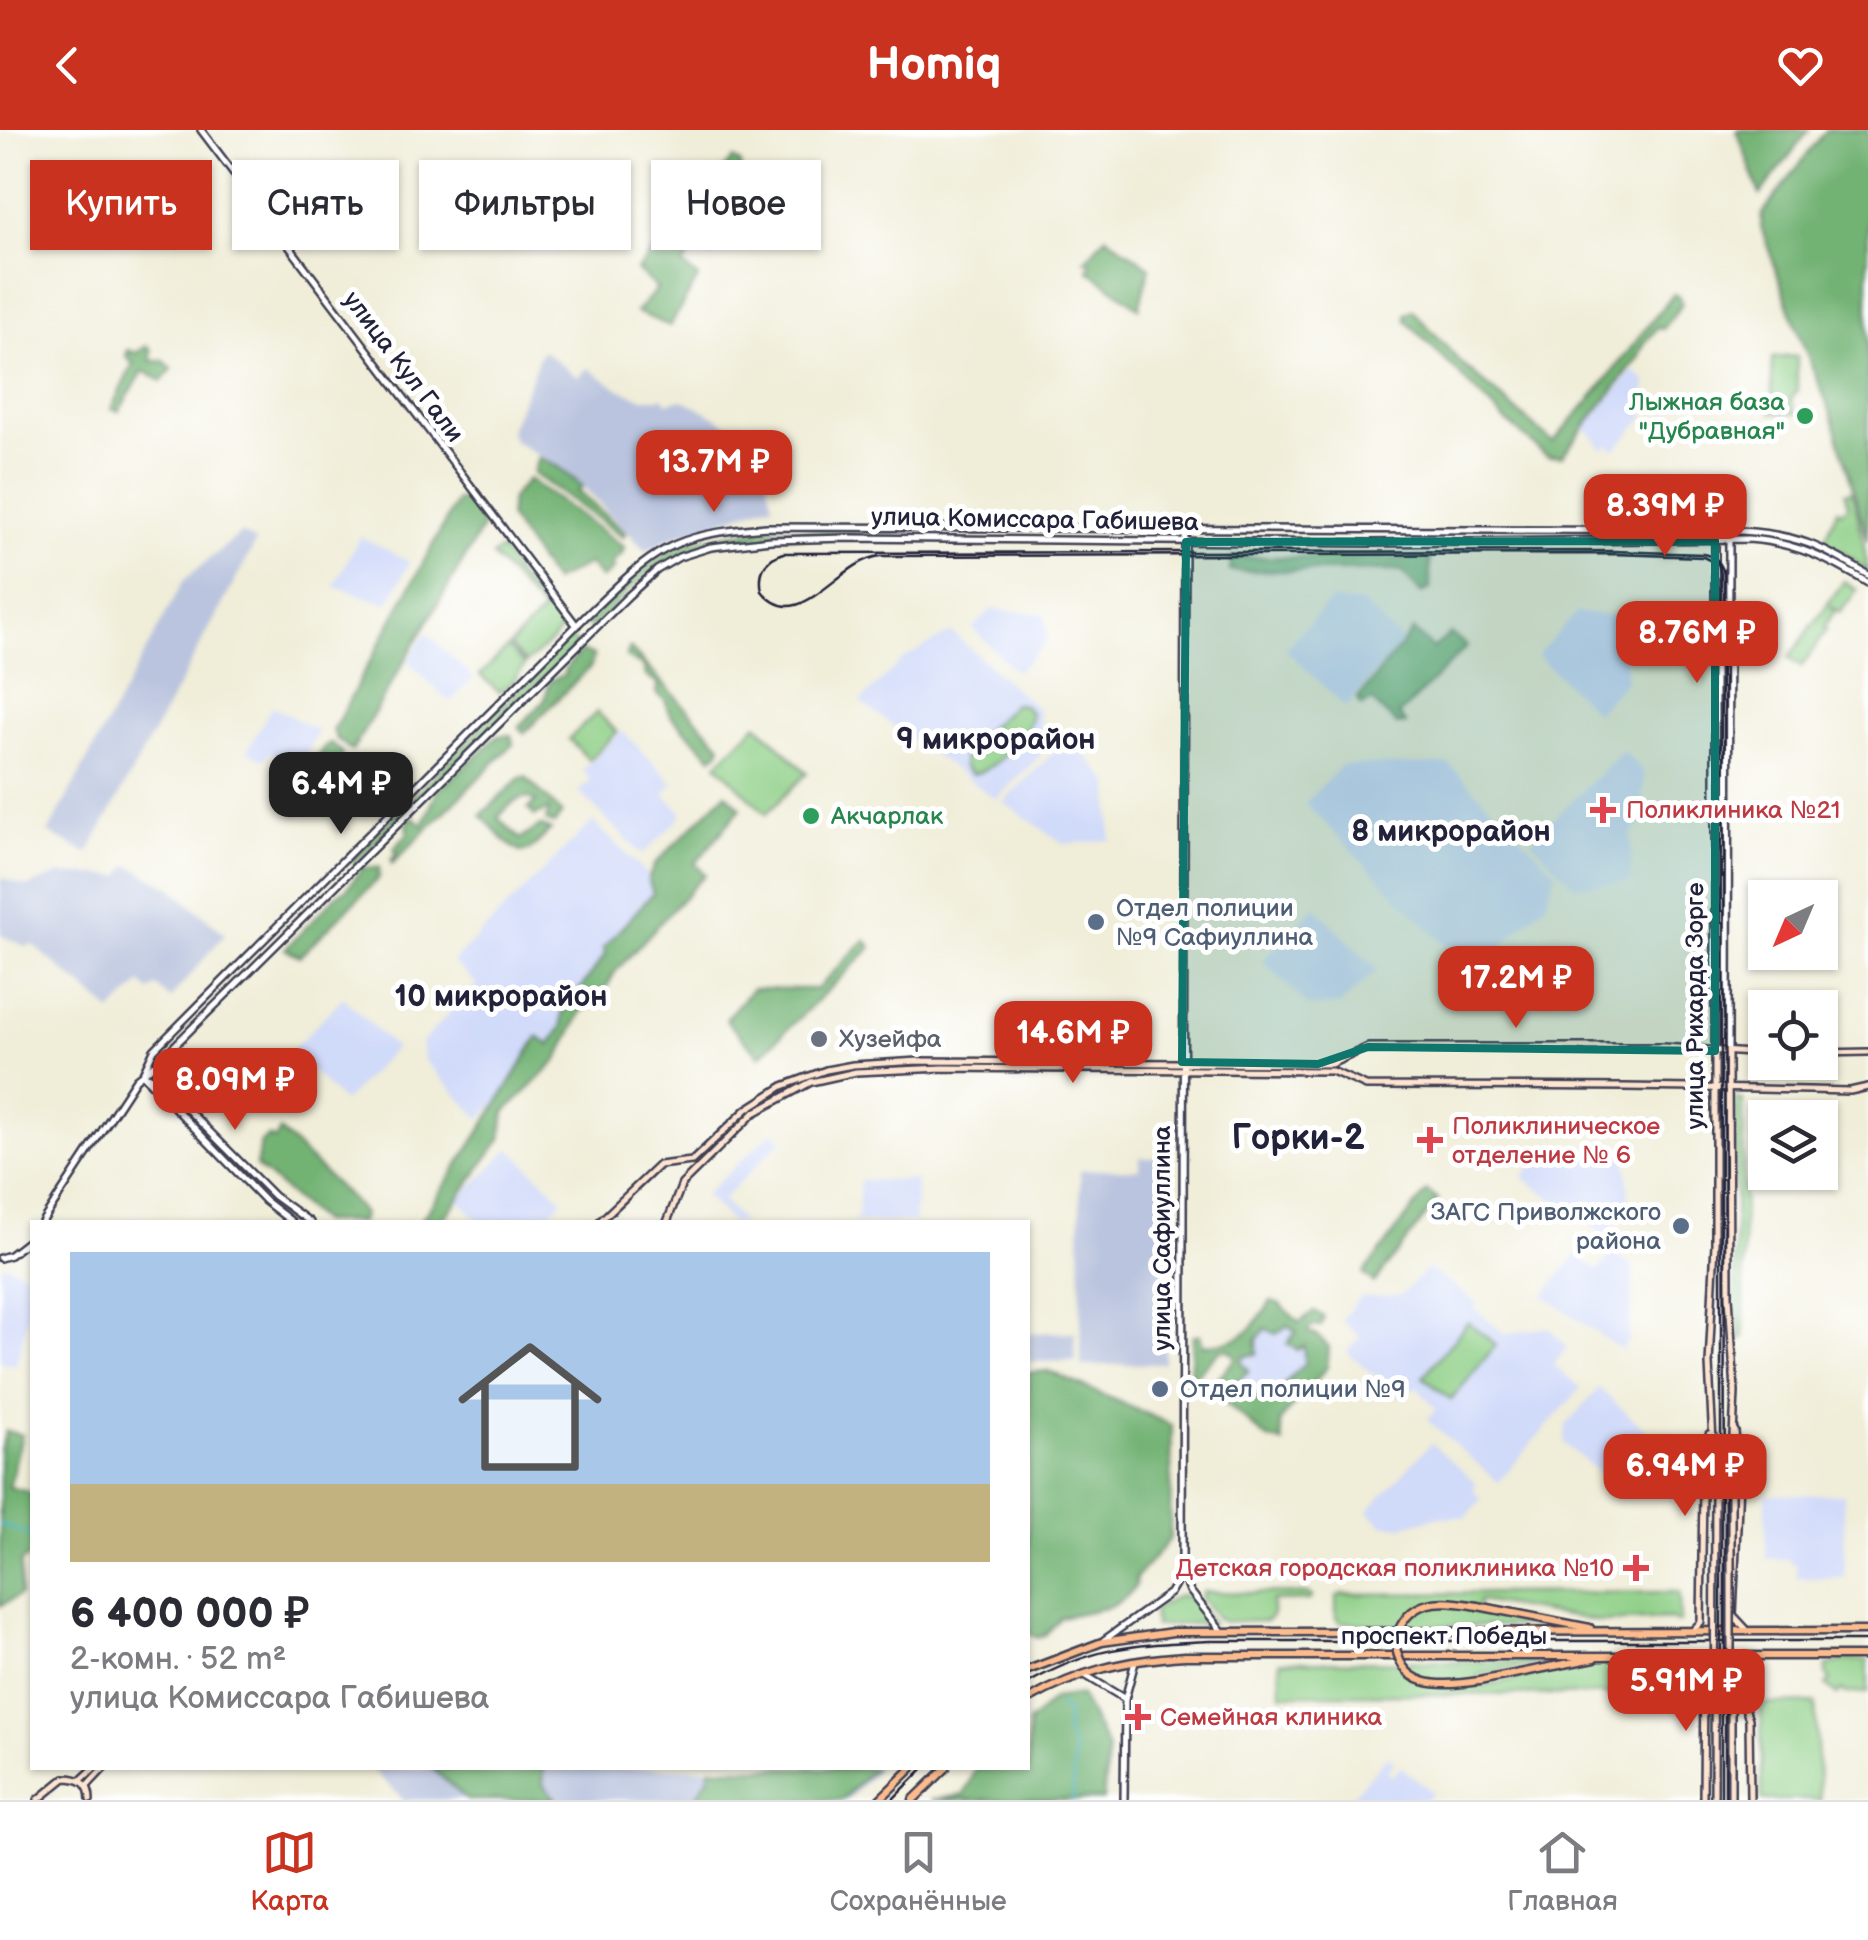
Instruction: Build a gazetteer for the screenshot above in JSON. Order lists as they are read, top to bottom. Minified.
{"streets":{"main road":["улица Рихарда Зорге","проспект Победы"],"street":["улица Кул Гали","улица Комиссара Габишева","улица Сафиуллина"]},"crossings":[["улица Кул Гали","улица Комиссара Габишева"],["улица Комиссара Габишева","улица Рихарда Зорге"],["улица Комиссара Габишева","улица Сафиуллина"]],"districts":["9 микрорайон","8 микрорайон","10 микрорайон","Горки-2"],"places":{"other":["Лыжная база \"Дубравная\"","Акчарлак","Отдел полиции №9 Сафиуллина","Хузейфа","ЗАГС Приволжского района","Отдел полиции №9"],"health":["Поликлиника №21","Поликлиническое отделение № 6","Детская городская поликлиника №10","Семейная клиника"]},"north":"bottom left","page":{"header":"Homiq","chip":["Купить","Снять","Фильтры","Новое"],"price":["13.7M ₽","8.39M ₽","8.76M ₽","6.4M ₽","17.2M ₽","14.6M ₽","8.09M ₽","6.94M ₽","5.91M ₽"],"list":[{"name":"6 400 000 ₽","note":"2-комн. · 52 m² · улица Комиссара Габишева"}],"tabs":["Карта","Сохранённые","Главная"]}}
